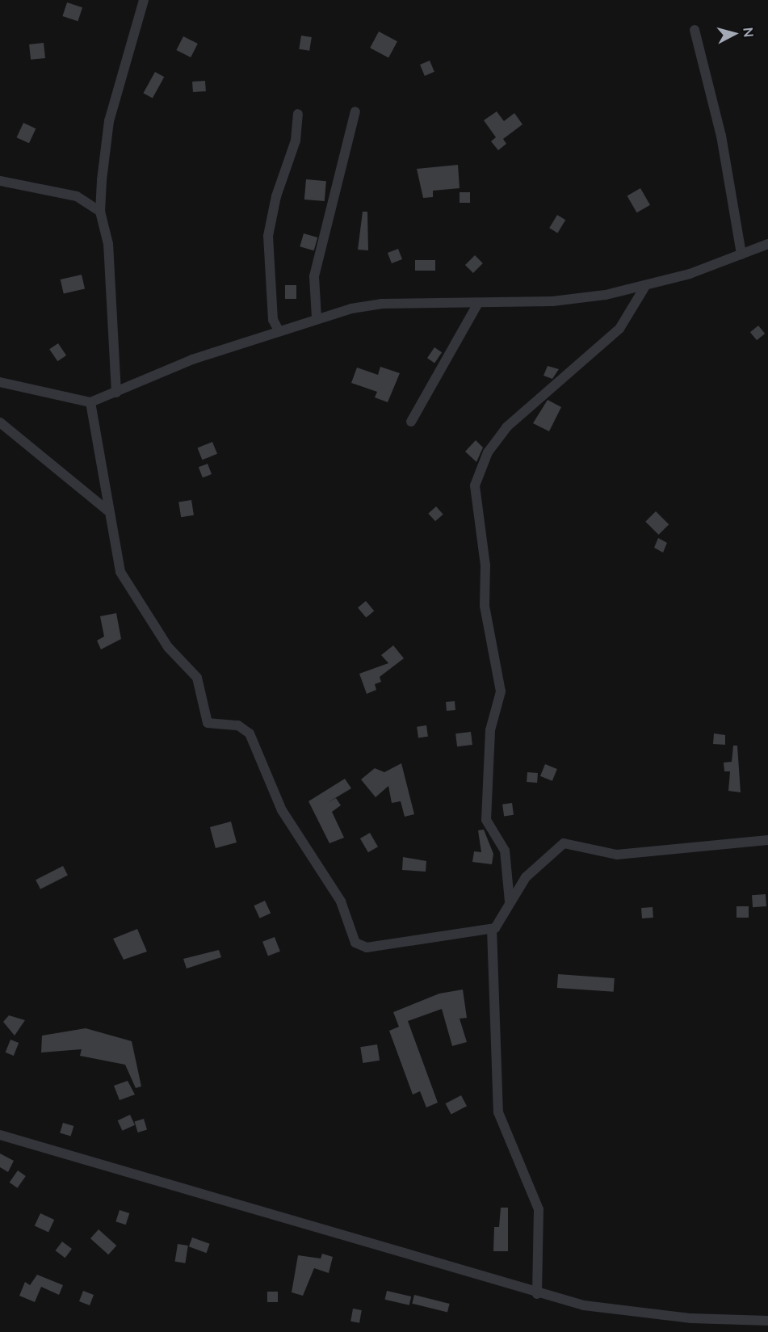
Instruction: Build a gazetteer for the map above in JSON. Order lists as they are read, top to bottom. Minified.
{"north":"right"}
